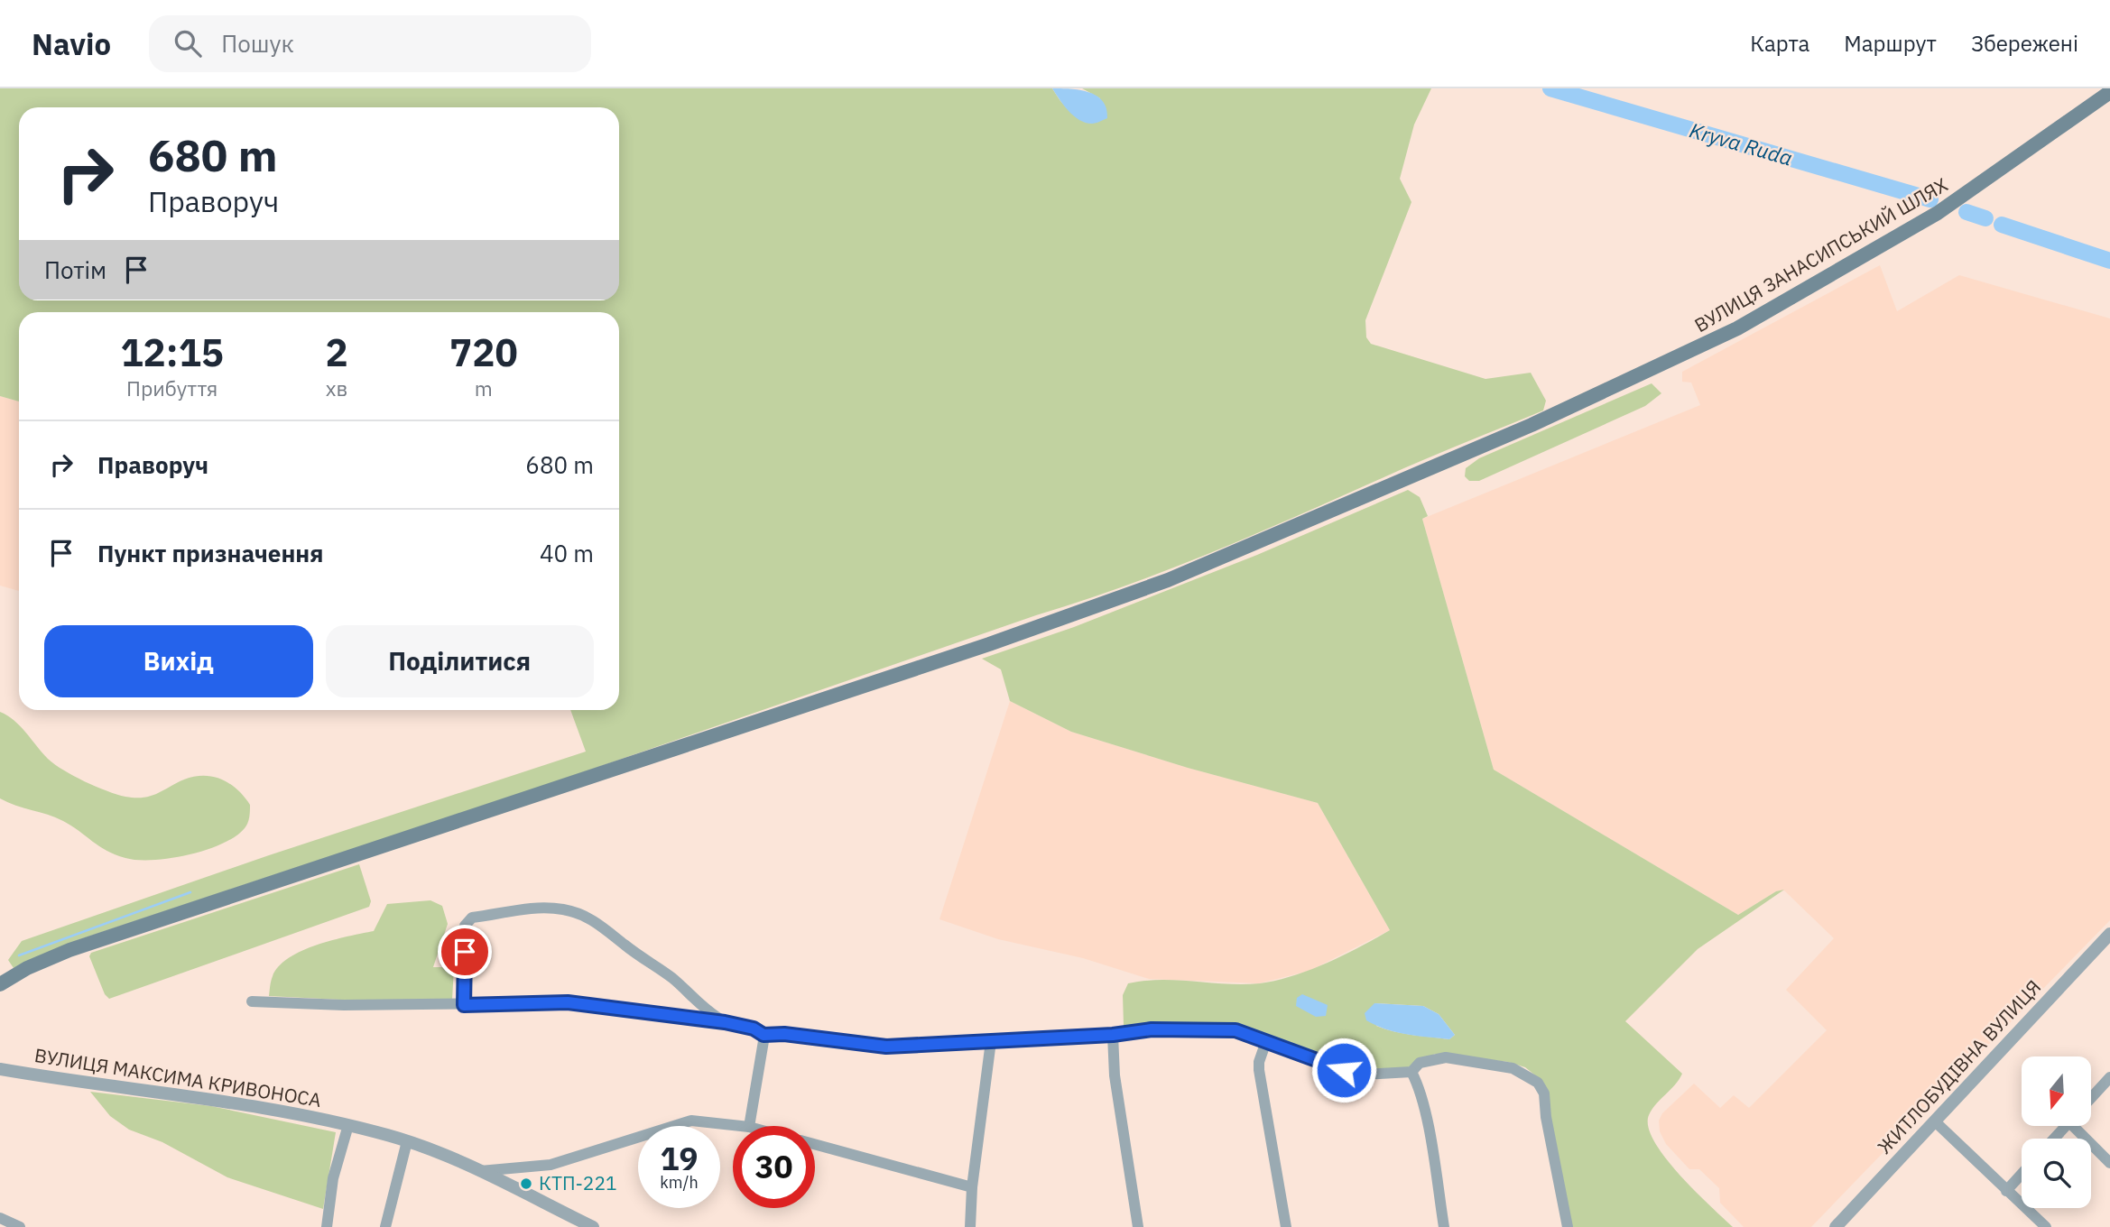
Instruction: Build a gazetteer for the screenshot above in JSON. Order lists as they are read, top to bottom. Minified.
{"streets":{"main road":["ВУЛИЦЯ ЗАНАСИПСЬКИЙ ШЛЯХ"],"street":["ЖИТЛОБУДІВНА ВУЛИЦЯ","ВУЛИЦЯ МАКСИМА КРИВОНОСА"]},"water":["Kryva Ruda"],"places":["КТП-221"],"north":"bottom","page":{"header":"Navio","search":"Пошук","nav":["Карта","Маршрут","Збережені"],"turn":["680 m","Праворуч"],"then":"Потім","eta":["12:15","Прибуття","2","хв","720","m"],"list":[{"name":"Праворуч","value":"680 m"},{"name":"Пункт призначення","value":"40 m"}],"buttons":["Вихід","Поділитися"],"speed":"19 km/h","limit":"30"}}
